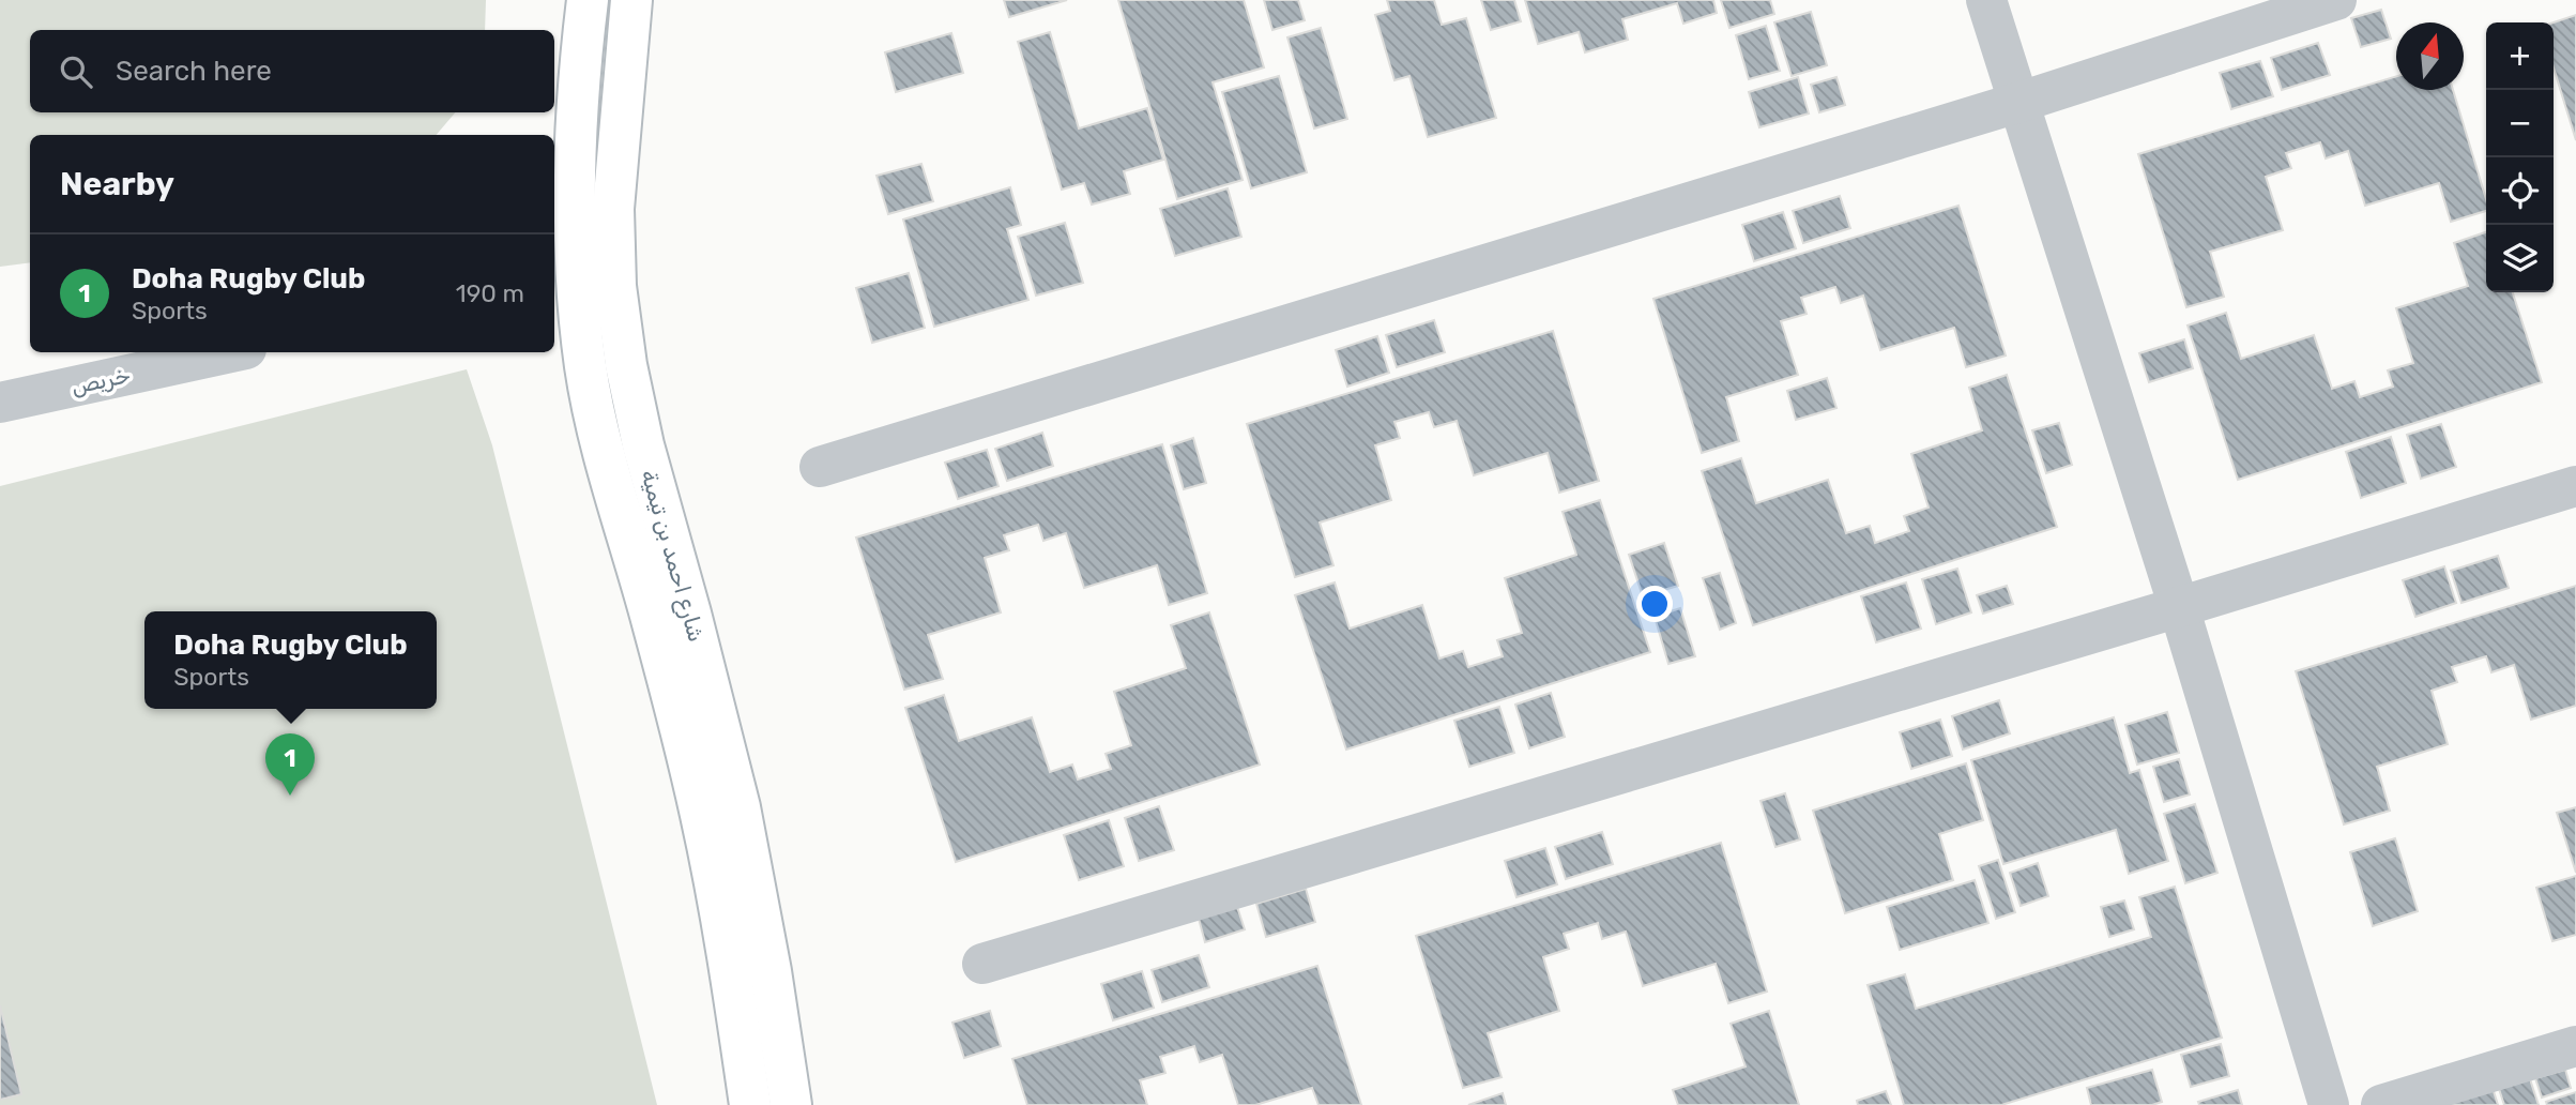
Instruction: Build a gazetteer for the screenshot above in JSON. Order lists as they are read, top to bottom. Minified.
{"streets":{"street":["خريص","شارع احمد بن تيمية"]},"north":"top","page":{"map_buttons":["+","−"],"search":"Search here","heading":"Nearby","list":[{"mark":"1","name":"Doha Rugby Club","note":"Sports","value":"190 m"}],"popup":["Doha Rugby Club","Sports"],"pins":"1"}}
